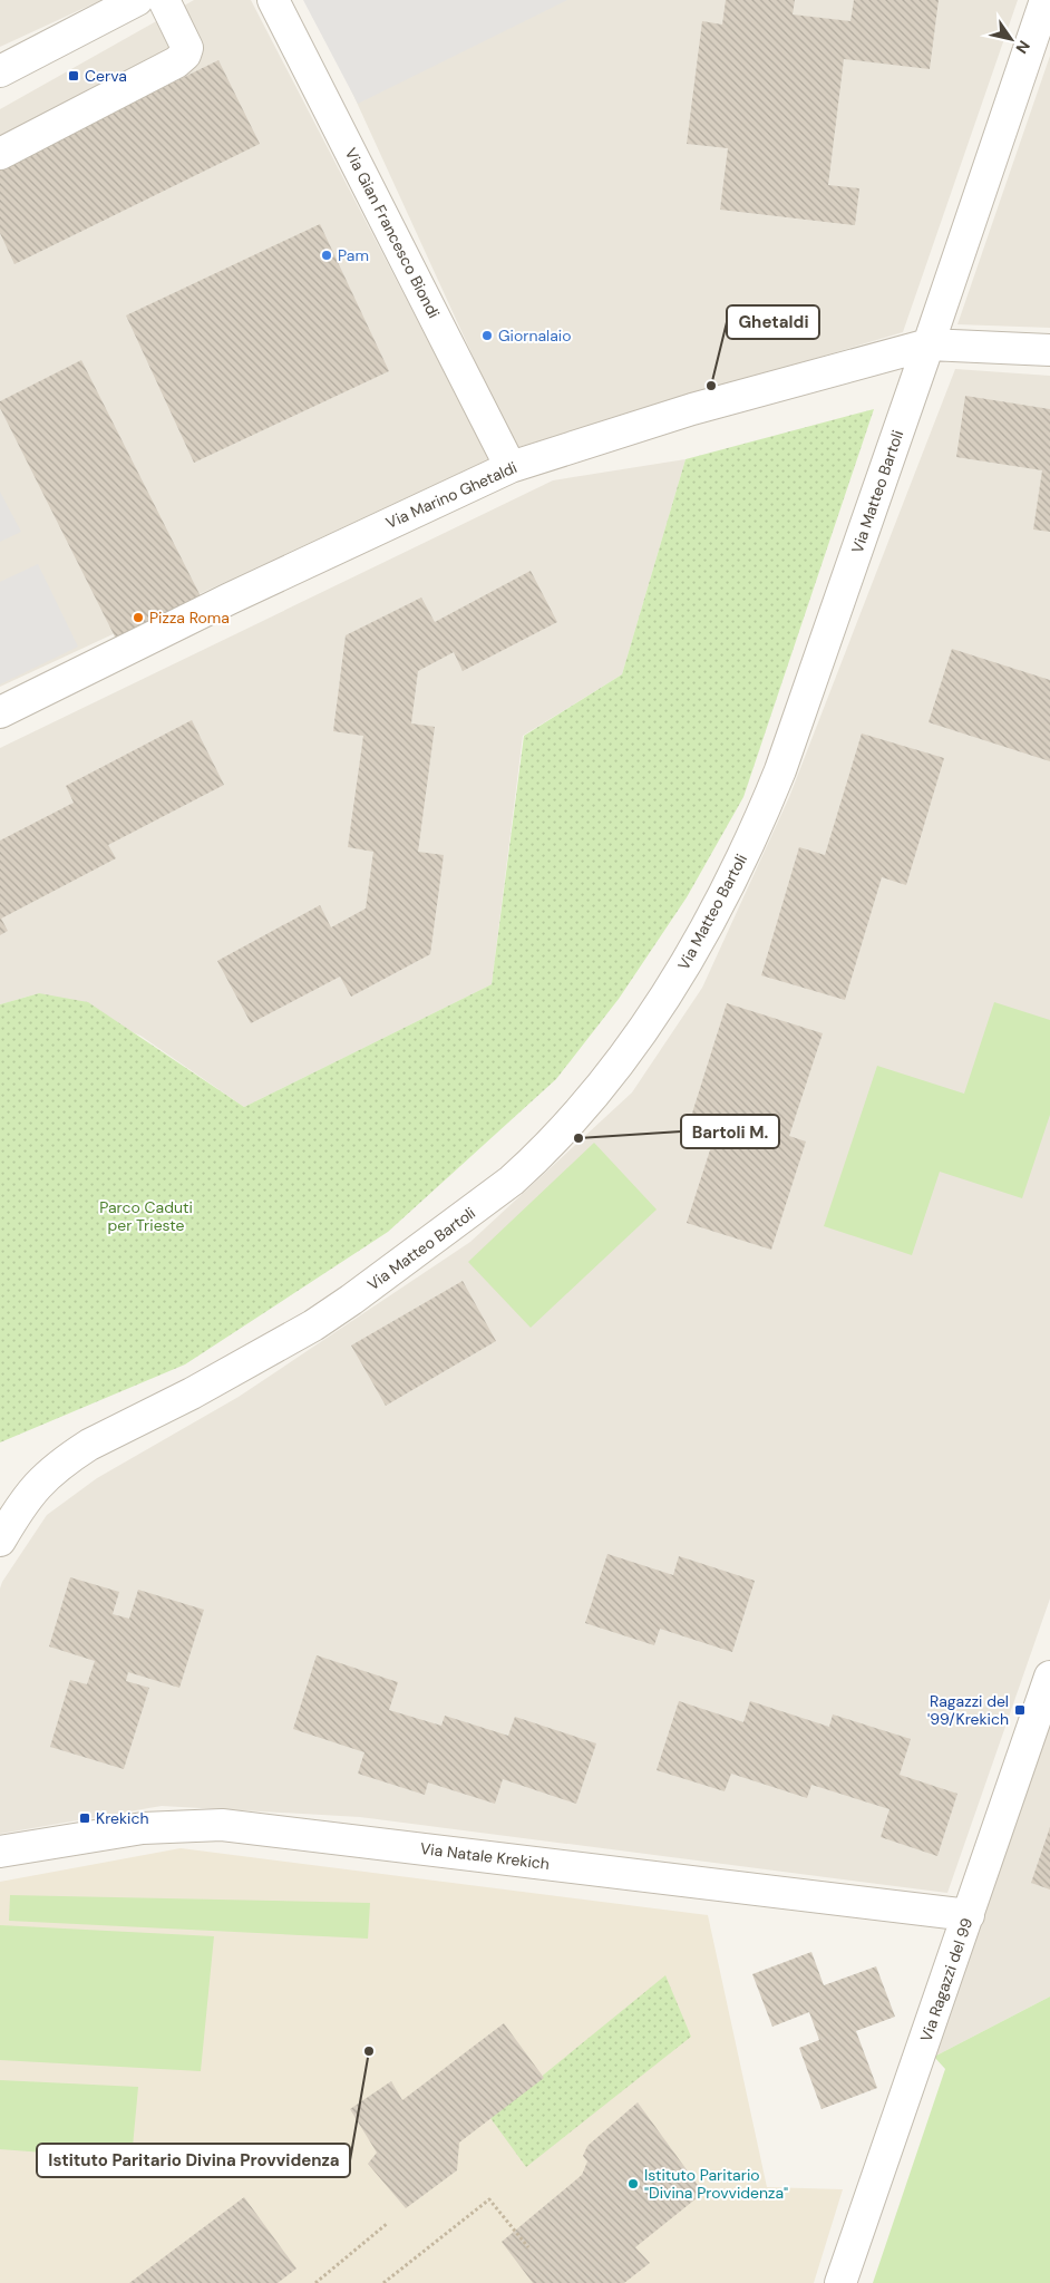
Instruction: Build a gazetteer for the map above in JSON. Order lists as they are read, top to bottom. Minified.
{"streets":{"street":["Via Gian Francesco Biondi","Via Matteo Bartoli","Via Marino Ghetaldi","Via Natale Krekich","Via Ragazzi del 99"]},"crossings":[["Via Gian Francesco Biondi","Via Marino Ghetaldi"],["Via Matteo Bartoli","Via Marino Ghetaldi"],["Via Natale Krekich","Via Ragazzi del 99"]],"parks":["Parco Caduti per Trieste"],"places":{"transit":["Cerva","Ragazzi del '99/Krekich","Krekich"],"other":["Pam","Giornalaio","Ghetaldi","Pizza Roma","Bartoli M.","Istituto Paritario Divina Provvidenza","Istituto Paritario \"Divina Provvidenza\""]},"north":"bottom right"}
